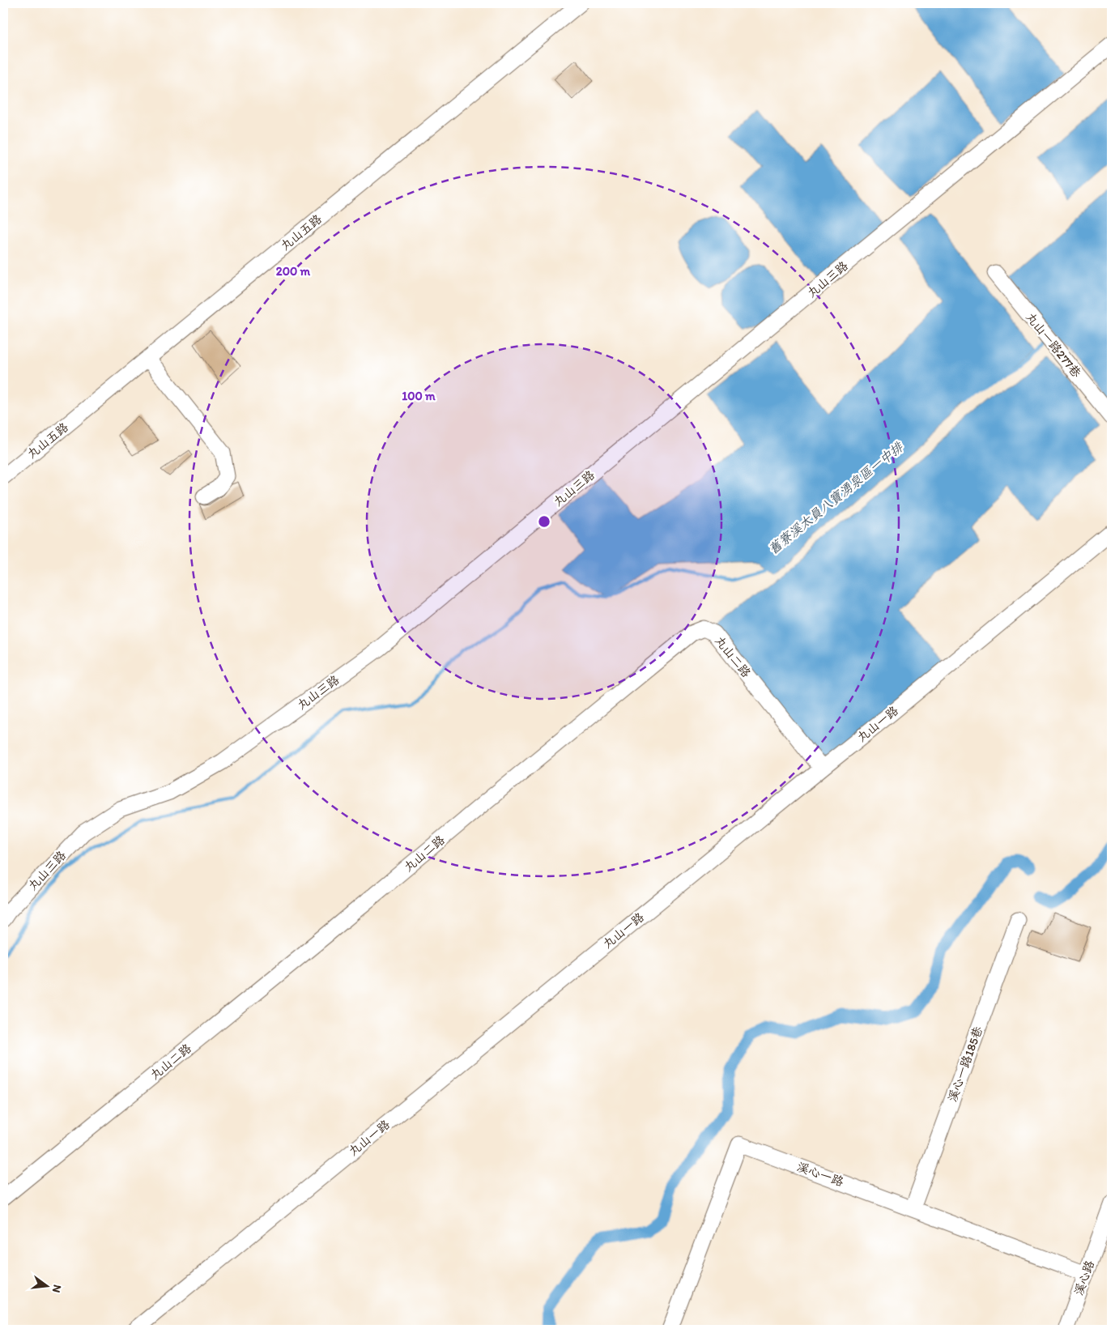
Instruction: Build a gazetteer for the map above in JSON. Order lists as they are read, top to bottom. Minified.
{"streets":{"street":["丸山五路","丸山三路","丸山一路277巷","丸山二路","丸山一路","溪心一路185巷","溪心一路","溪心路"]},"crossings":[["丸山二路","丸山一路"],["溪心一路185巷","溪心一路"],["溪心一路","溪心路"]],"water":["舊寮溪太員八寶湧泉區一中排"],"north":"right","rings":["200 m","100 m"]}
